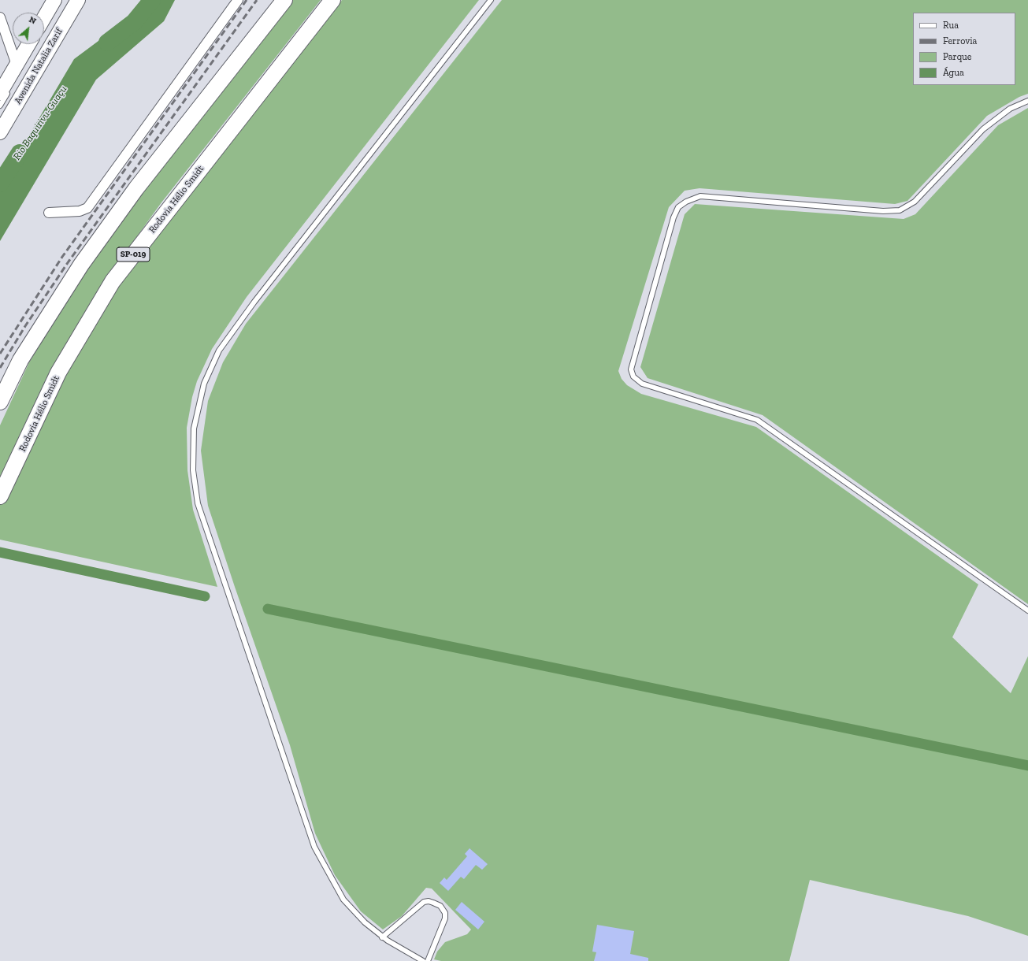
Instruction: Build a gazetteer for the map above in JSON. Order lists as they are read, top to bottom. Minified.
{"streets":{"main road":["Avenida Natalia Zarif","Rodovia Hélio Smidt","SP-019"]},"water":["Rio Baquirivu-Guaçu"],"legend":["Rua","Ferrovia","Parque","Água"],"north":"top right"}
